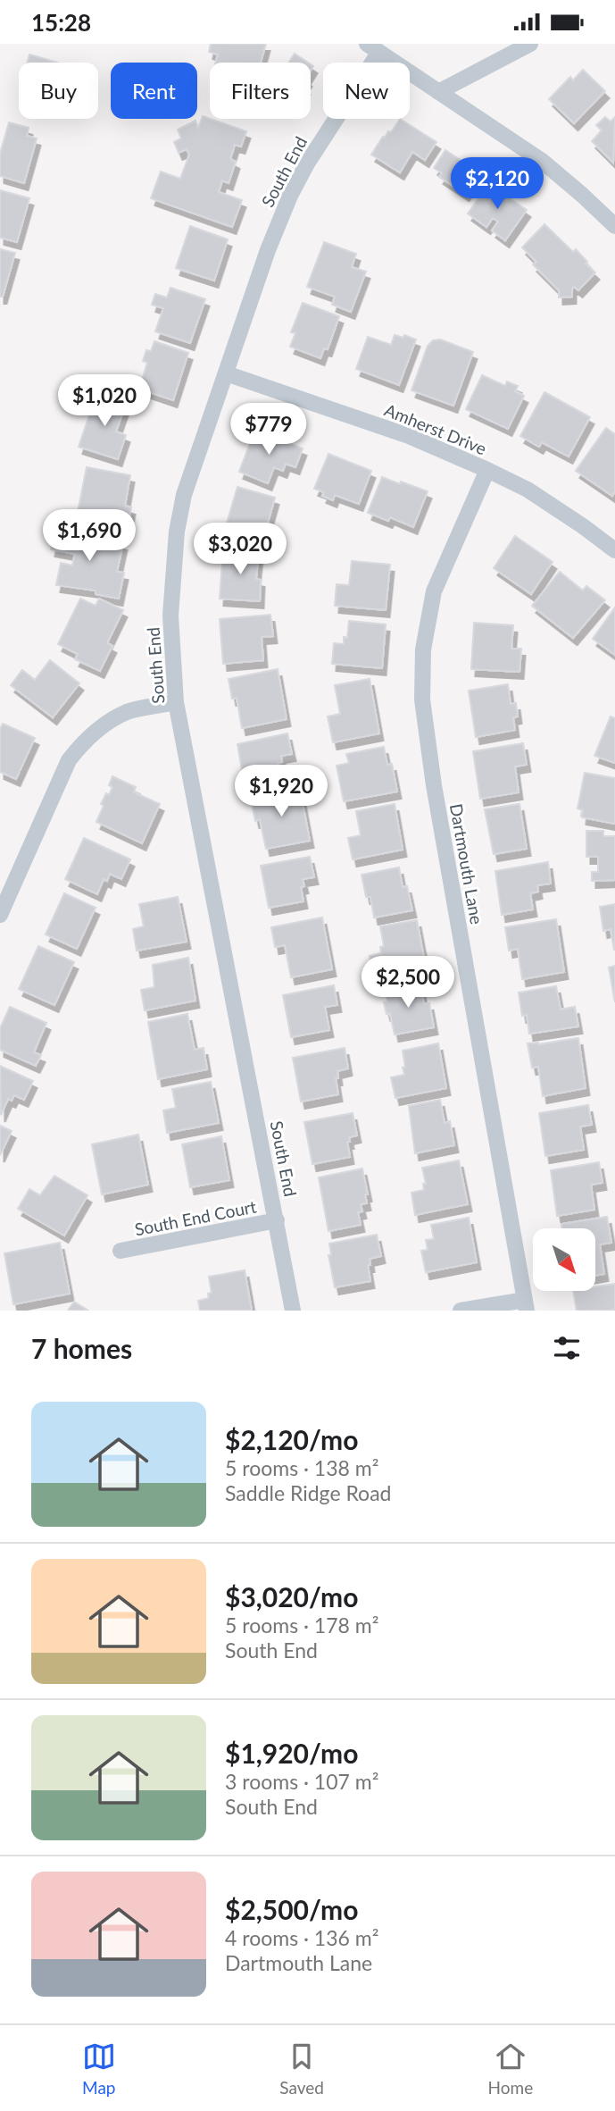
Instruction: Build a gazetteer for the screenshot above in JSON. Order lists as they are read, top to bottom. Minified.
{"streets":{"street":["South End","Amherst Drive","Dartmouth Lane","South End Court"]},"crossings":[["South End","Amherst Drive"],["South End","South End Court"],["Amherst Drive","Dartmouth Lane"]],"north":"bottom right","page":{"status":"15:28","chip":["Buy","Rent","Filters","New"],"price":["$2,120","$1,020","$779","$1,690","$3,020","$1,920","$2,500"],"heading":"7 homes","list":[{"name":"$2,120/mo","note":"5 rooms · 138 m² · Saddle Ridge Road"},{"name":"$3,020/mo","note":"5 rooms · 178 m² · South End"},{"name":"$1,920/mo","note":"3 rooms · 107 m² · South End"},{"name":"$2,500/mo","note":"4 rooms · 136 m² · Dartmouth Lane"}],"tabs":["Map","Saved","Home"]}}
